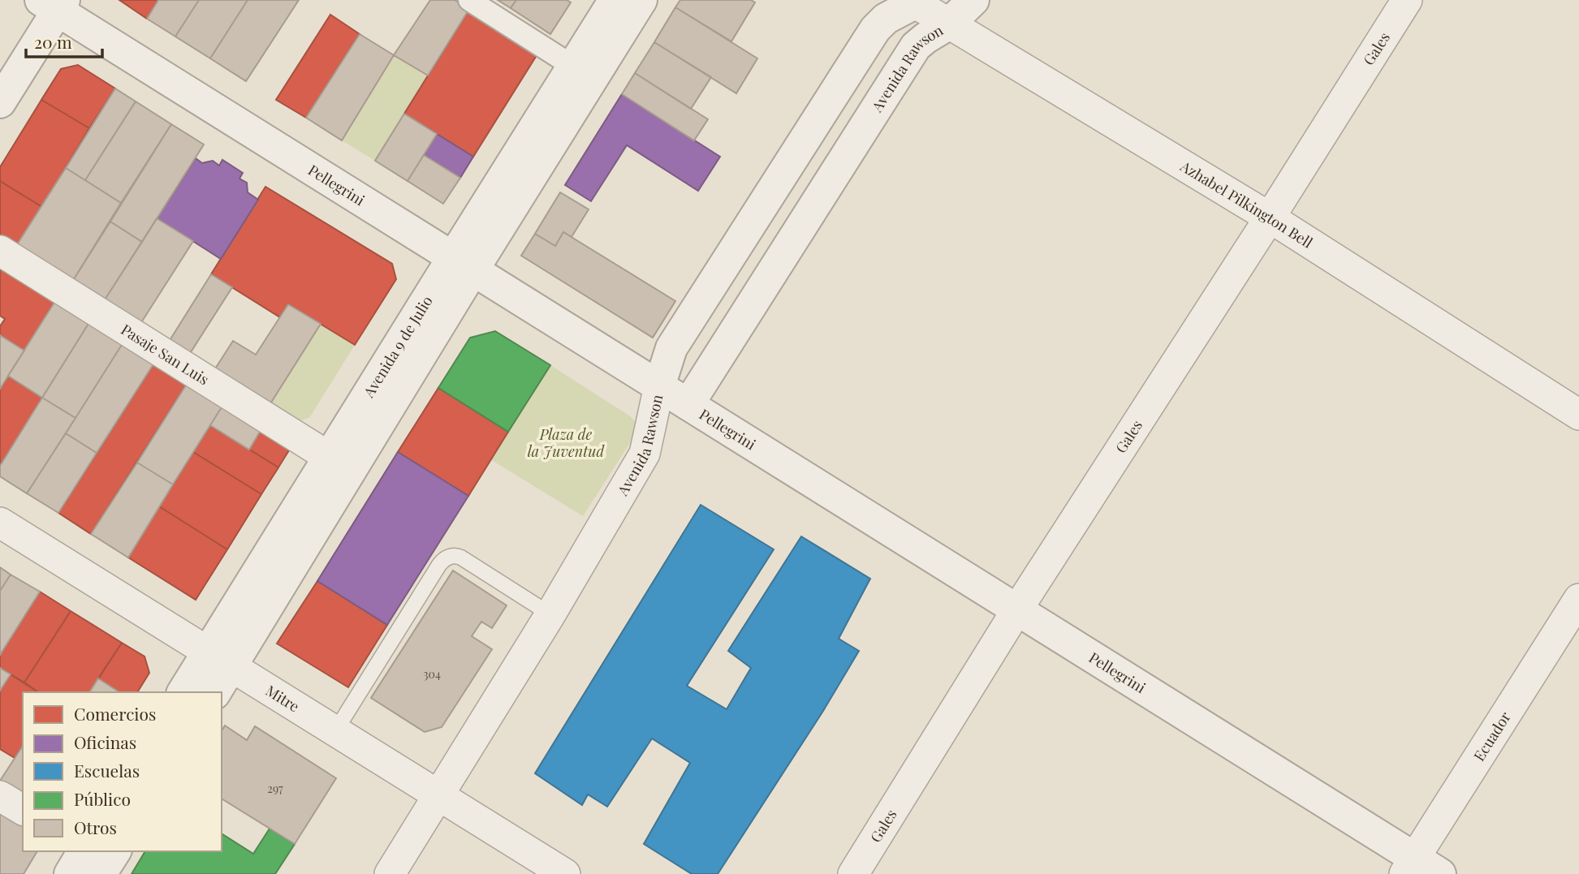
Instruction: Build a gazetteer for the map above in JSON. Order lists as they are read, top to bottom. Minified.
{"streets":{"street":["Gales","Avenida Rawson","Pellegrini","Azhabel Pilkington Bell","Avenida 9 de Julio","Pasaje San Luis","Mitre","Ecuador"]},"crossings":[["Gales","Pellegrini"],["Gales","Azhabel Pilkington Bell"],["Avenida Rawson","Pellegrini"],["Avenida Rawson","Azhabel Pilkington Bell"],["Avenida Rawson","Mitre"],["Pellegrini","Avenida 9 de Julio"],["Pellegrini","Ecuador"],["Avenida 9 de Julio","Pasaje San Luis"],["Avenida 9 de Julio","Mitre"]],"parks":["Plaza de la Juventud"],"house_numbers":["304","297"],"legend":["Comercios","Oficinas","Escuelas","Público","Otros"],"scale_bar":"20 m"}
